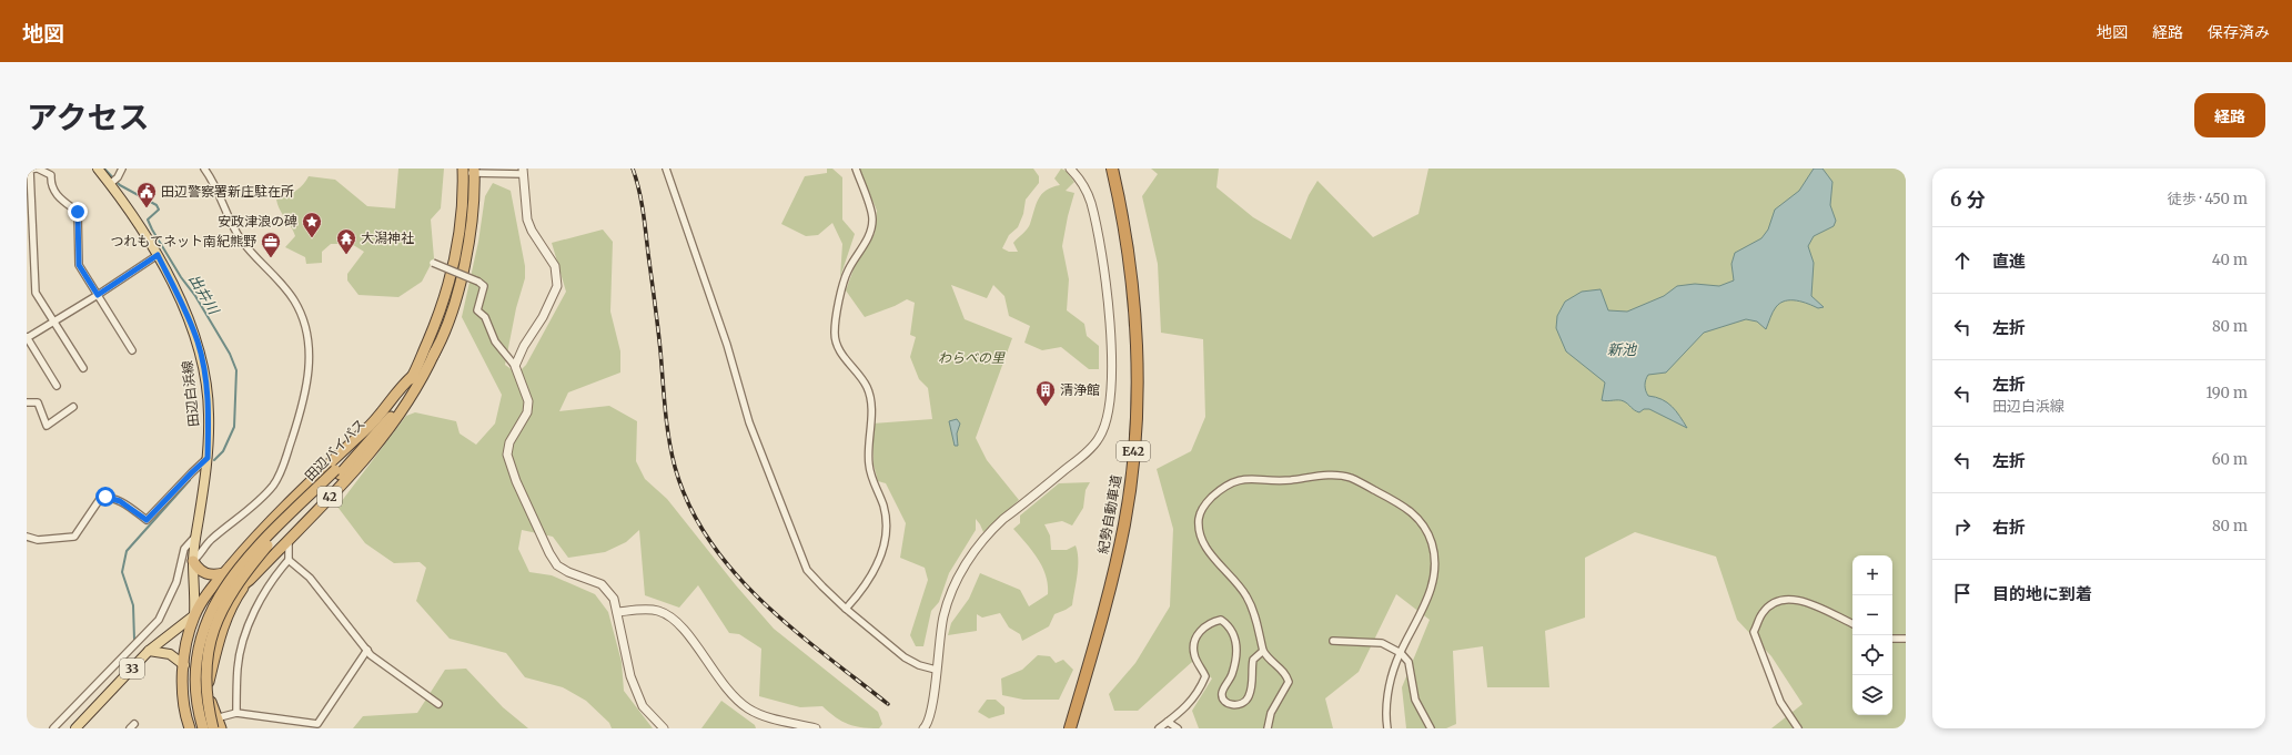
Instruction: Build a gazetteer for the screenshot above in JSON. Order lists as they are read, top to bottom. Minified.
{"streets":{"highway":["田辺バイパス","E42","42","紀勢自動車道"],"main road":["田辺白浜線","33"]},"crossings":[["田辺白浜線","42"],["田辺白浜線","33"],["田辺バイパス","42"],["42","33"]],"water":["出井川","新池"],"parks":["わらべの里"],"places":{"public building":["田辺警察署新庄駐在所"],"place":["安政津浪の碑"],"temple":["大潟神社"],"office":["つれもてネット南紀熊野"],"building":["清浄館"]},"page":{"header":"地図","nav":["地図","経路","保存済み"],"title":"アクセス","buttons":"経路","heading":["6 分","徒歩 · 450 m"],"list":[["直進","40 m"],["左折","80 m"],["左折","田辺白浜線","190 m"],["左折","60 m"],["右折","80 m"],"目的地に到着"],"map_buttons":["+","−"]}}
